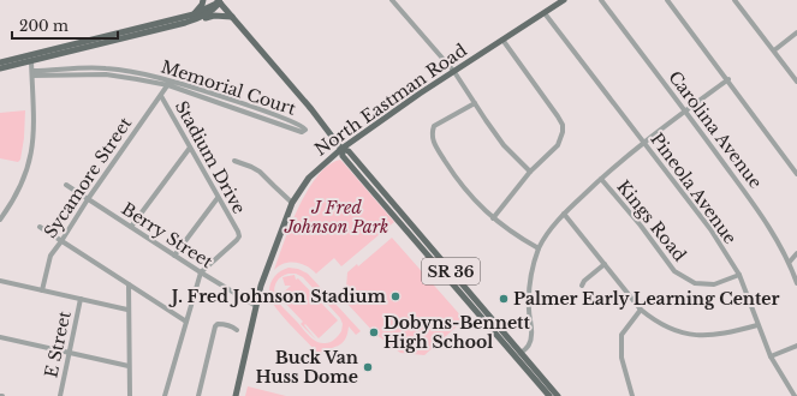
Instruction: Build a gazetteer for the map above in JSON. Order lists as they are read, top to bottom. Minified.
{"streets":{"main road":["North Eastman Road","SR 36"],"street":["Memorial Court","Carolina Avenue","Stadium Drive","Sycamore Street","Pineola Avenue","Kings Road","Berry Street","E Street"]},"crossings":[["Memorial Court","Sycamore Street"],["North Eastman Road","Pineola Avenue"],["North Eastman Road","Berry Street"],["North Eastman Road","SR 36"],["Stadium Drive","Sycamore Street"],["Stadium Drive","Berry Street"],["Sycamore Street","Berry Street"],["Pineola Avenue","Kings Road"]],"parks":["J Fred Johnson Park"],"places":["J. Fred Johnson Stadium","Palmer Early Learning Center","Dobyns-Bennett High School","Buck Van Huss Dome"],"scale_bar":"200 m"}
